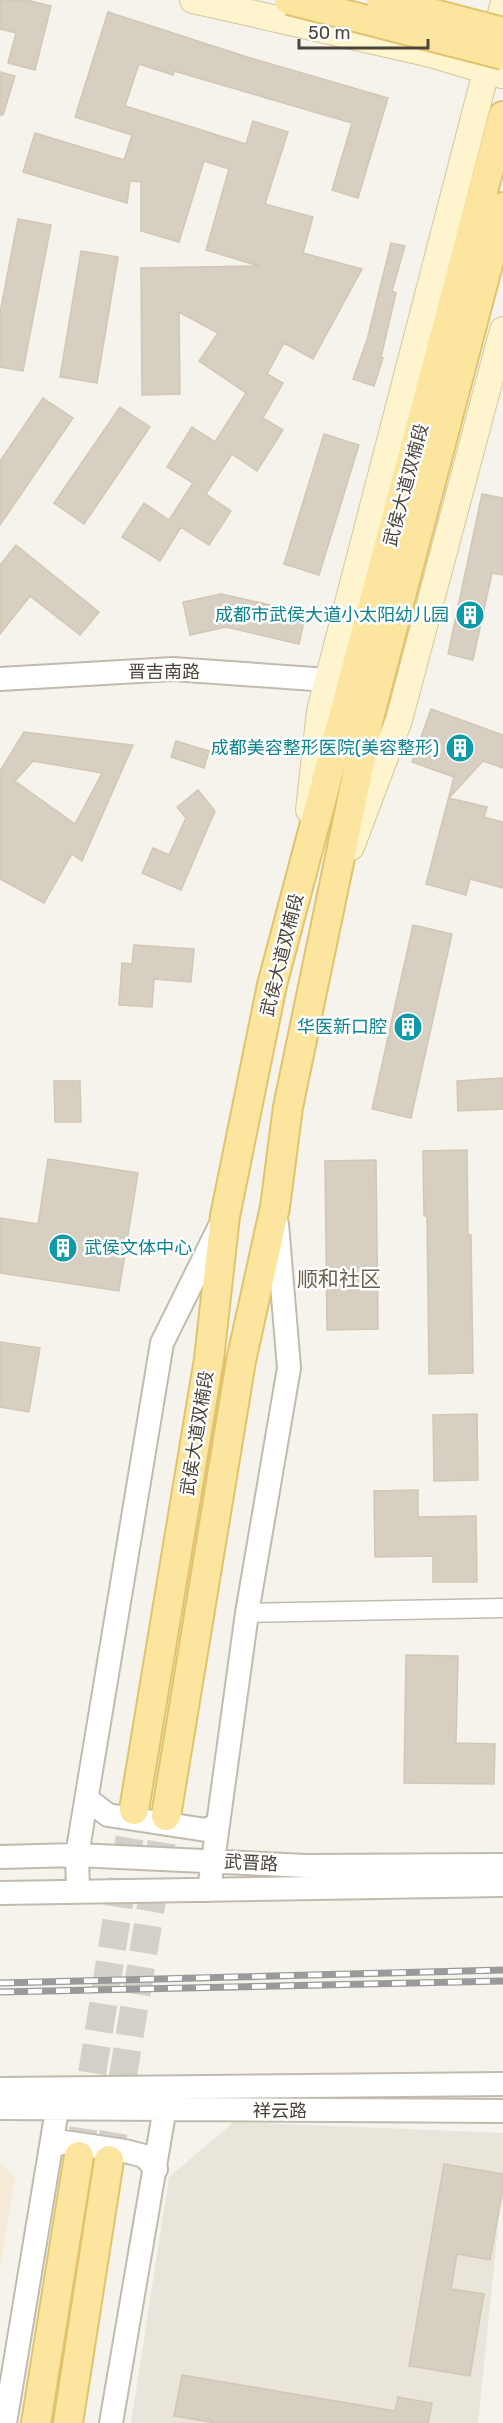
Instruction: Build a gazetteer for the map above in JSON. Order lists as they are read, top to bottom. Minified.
{"streets":{"main road":["武侯大道双楠段"],"street":["晋吉南路","武晋路","祥云路"]},"districts":["顺和社区"],"places":{"building":["成都市武侯大道小太阳幼儿园","成都美容整形医院(美容整形)","华医新口腔","武侯文体中心"]},"scale_bar":"50 m"}
